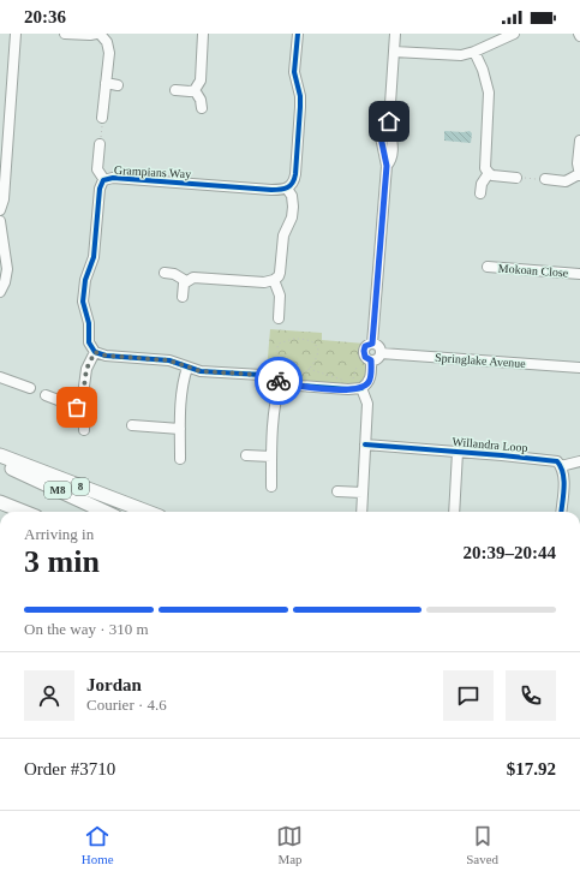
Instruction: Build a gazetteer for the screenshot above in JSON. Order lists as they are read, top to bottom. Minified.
{"streets":{"highway":["8","M8"],"street":["Grampians Way","Mokoan Close","Springlake Avenue","Willandra Loop"]},"page":{"status":"20:36","heading":["3 min","Arriving in","20:39–20:44"],"panel":["Jordan","Courier · 4.6","Order #3710","$17.92"],"bar":"On the way · 310 m","tabs":["Home","Map","Saved"]}}
